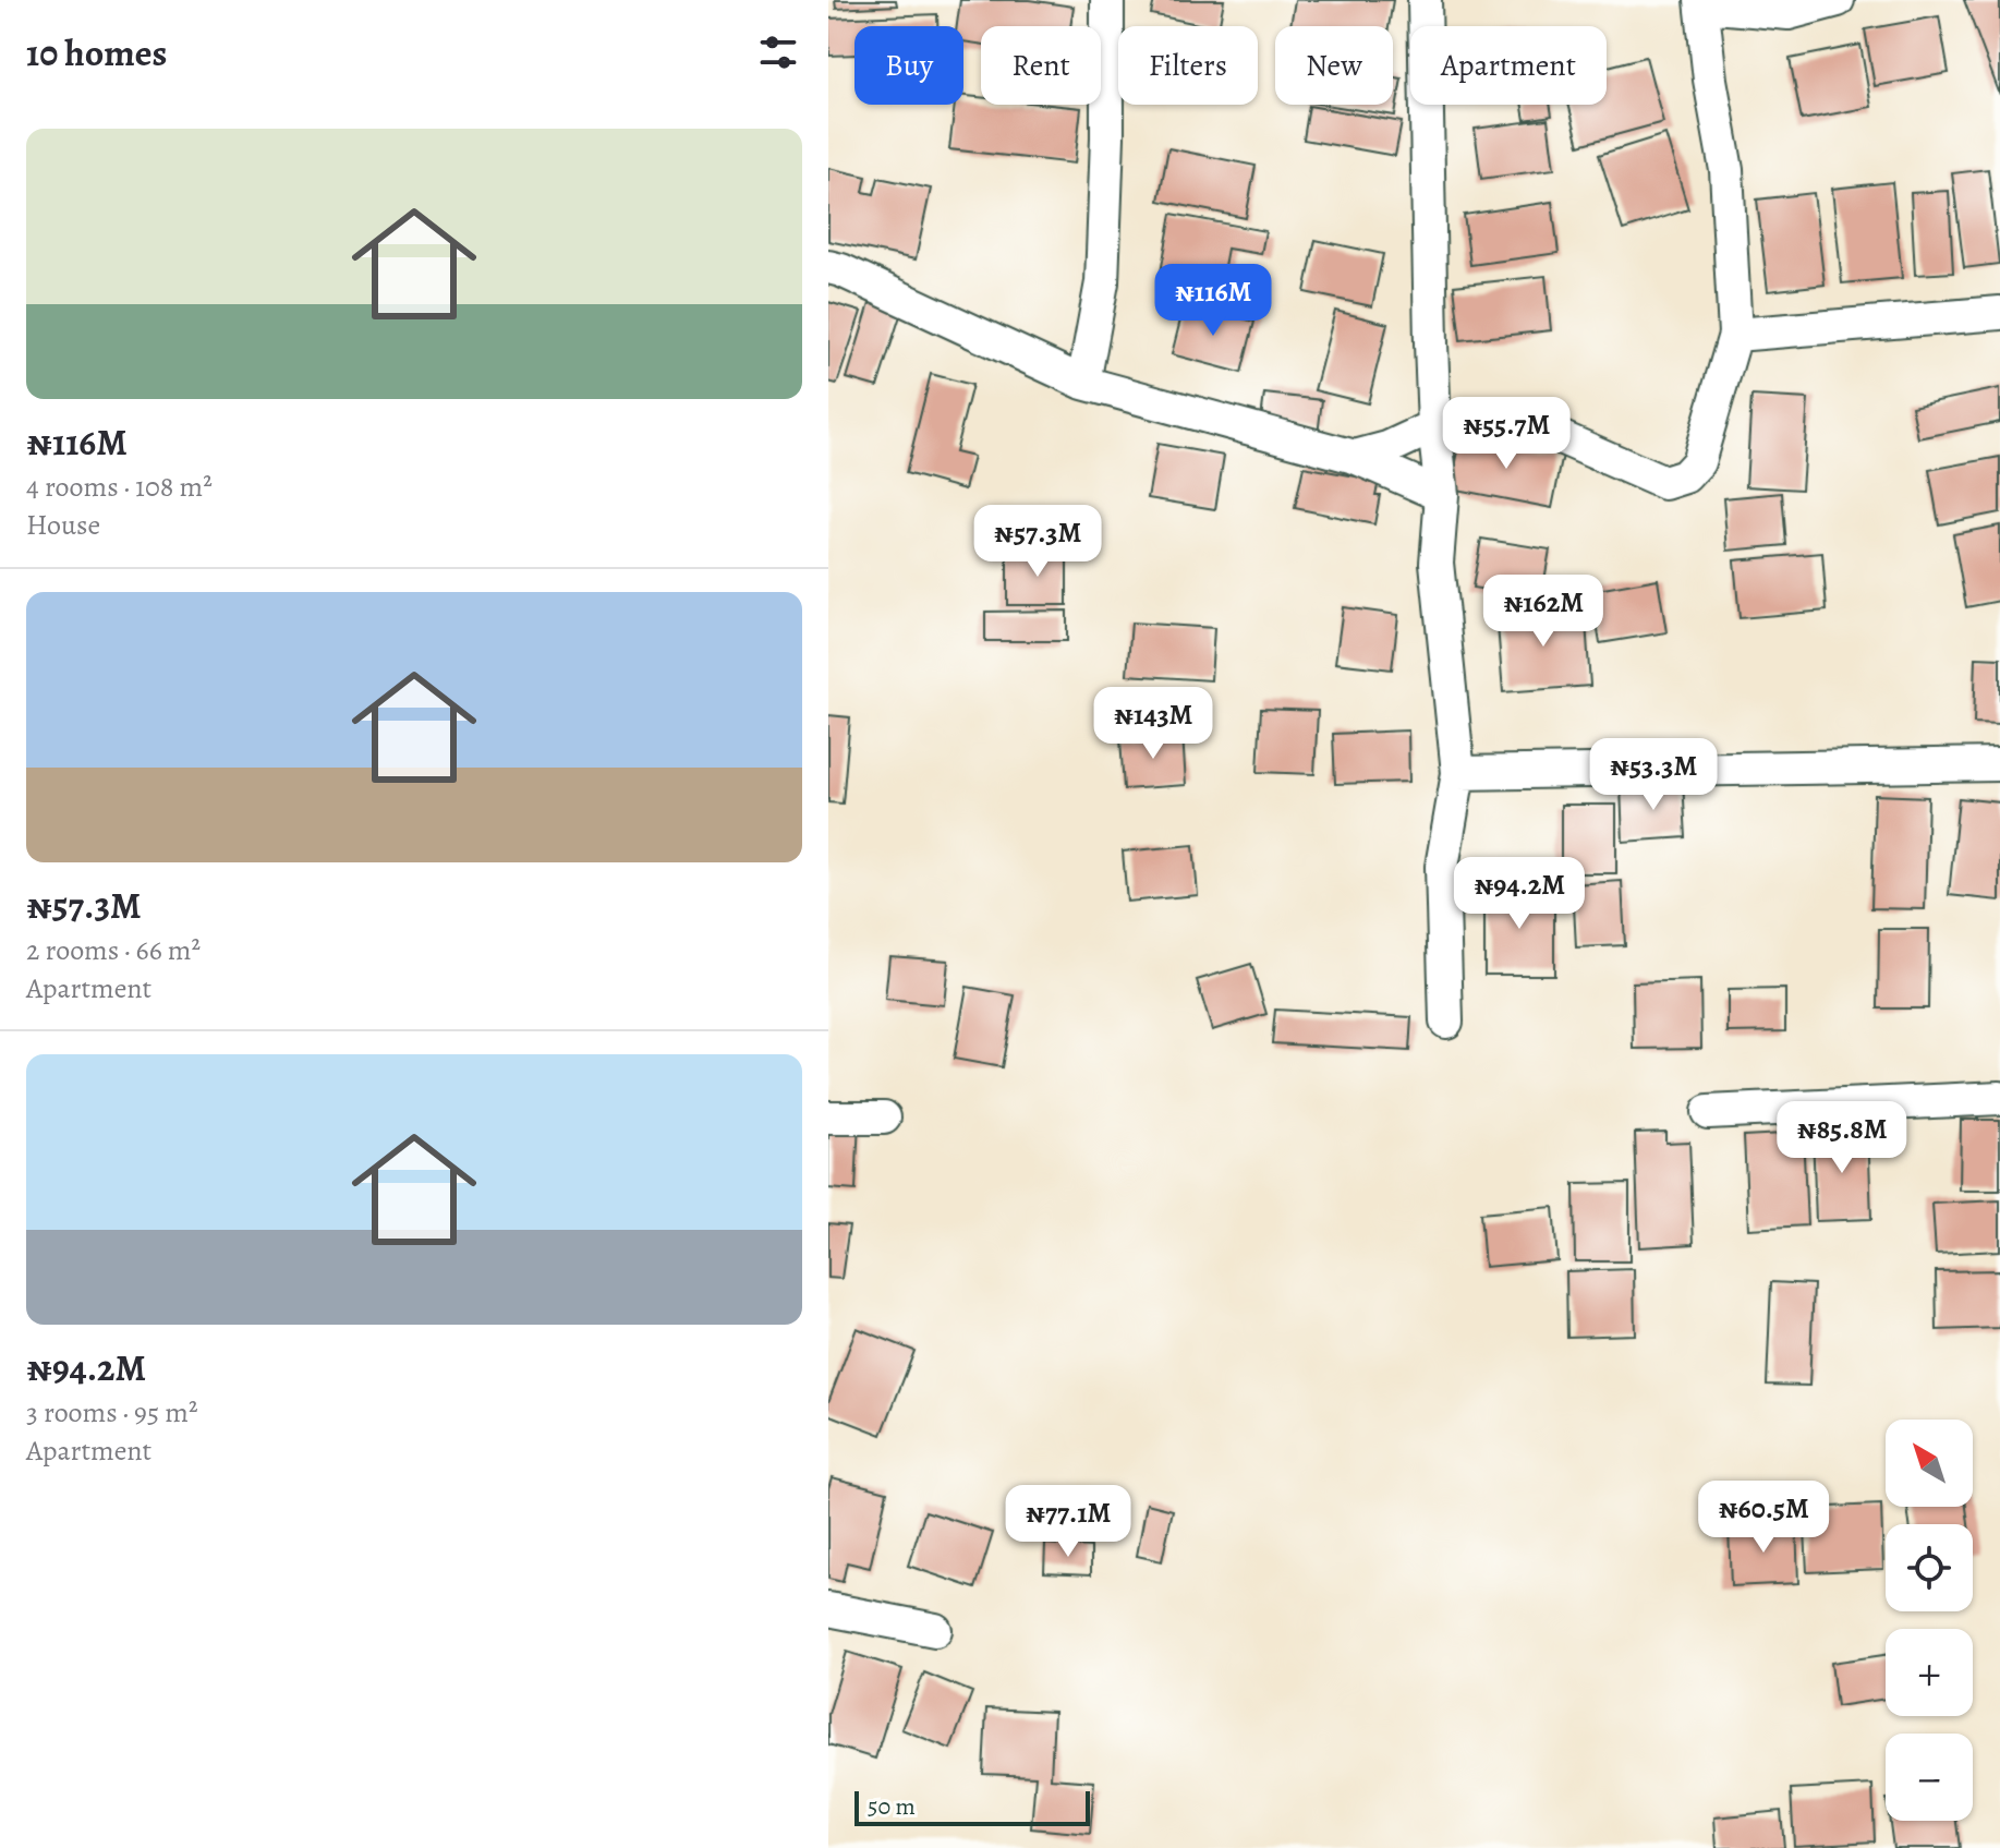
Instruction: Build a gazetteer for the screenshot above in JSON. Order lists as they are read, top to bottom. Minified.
{"scale_bar":"50 m","north":"top left","page":{"heading":"10 homes","chip":["Buy","Rent","Filters","New","Apartment"],"list":[{"name":"₦116M","note":"4 rooms · 108 m² · House"},{"name":"₦57.3M","note":"2 rooms · 66 m² · Apartment"},{"name":"₦94.2M","note":"3 rooms · 95 m² · Apartment"}],"price":["₦116M","₦55.7M","₦57.3M","₦162M","₦143M","₦53.3M","₦94.2M","₦85.8M","₦60.5M","₦77.1M"],"map_buttons":["+","−"],"scale":"50 m"}}
